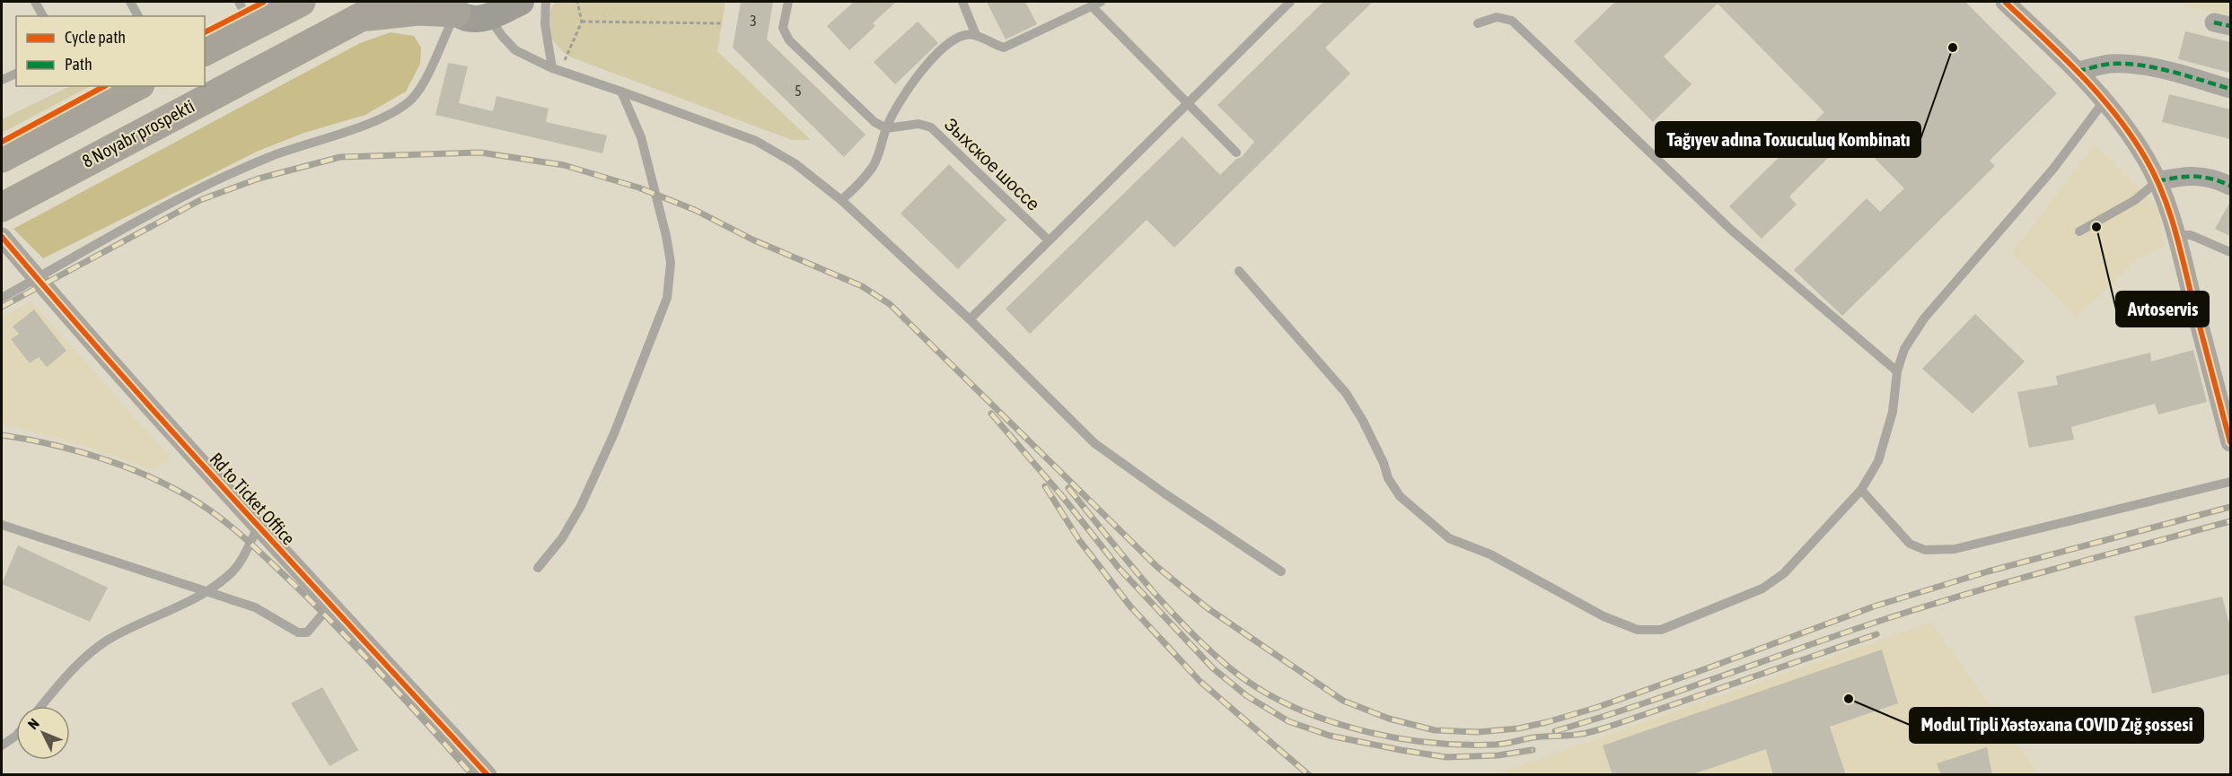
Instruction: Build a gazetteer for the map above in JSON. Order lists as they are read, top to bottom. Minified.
{"streets":{"highway":["8 Noyabr prospekti"],"street":["Rd to Ticket Office"],"lane":["Зыхское шоссе"]},"places":["Tağıyev adına Toxuculuq Kombinatı","Avtoservis","Modul Tipli Xəstəxana COVID Zığ şossesi"],"house_numbers":["3","5"],"legend":["Cycle path","Path"],"north":"top left"}
